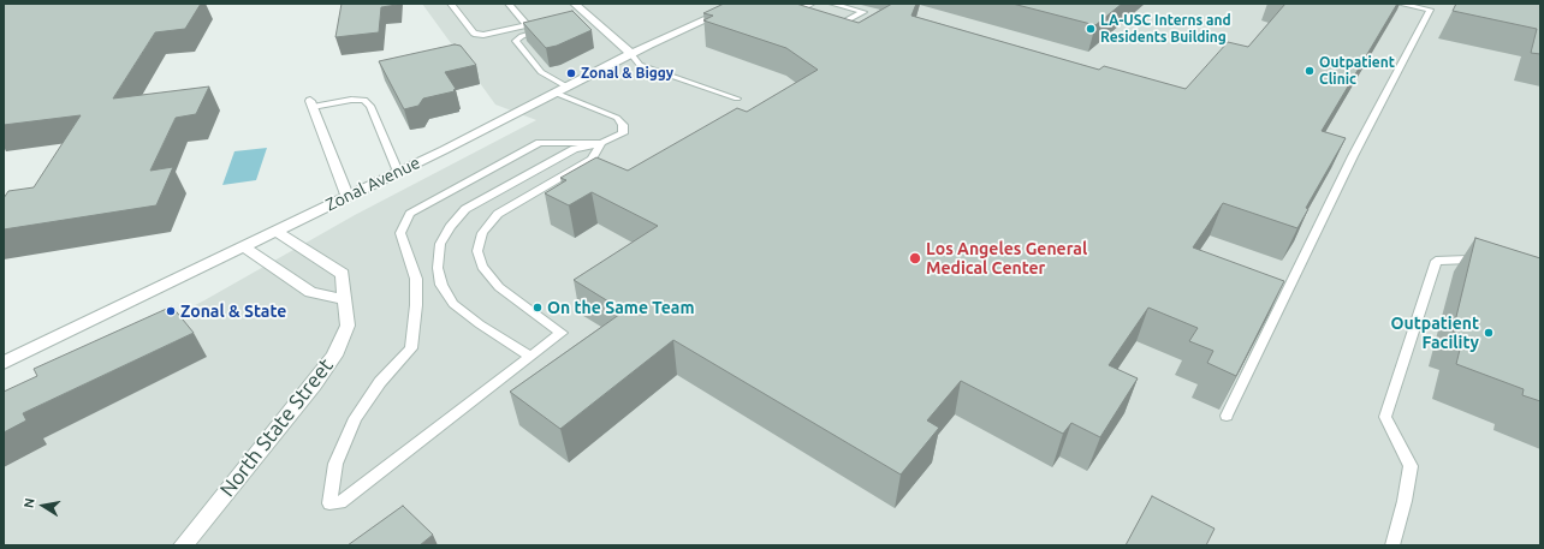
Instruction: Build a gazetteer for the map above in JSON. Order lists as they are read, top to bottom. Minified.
{"streets":{"street":["Zonal Avenue","North State Street"]},"crossings":[["Zonal Avenue","North State Street"]],"places":["LA-USC Interns and Residents Building","Outpatient Clinic","Zonal & Biggy","Los Angeles General Medical Center","On the Same Team","Zonal & State","Outpatient Facility"],"north":"left"}
